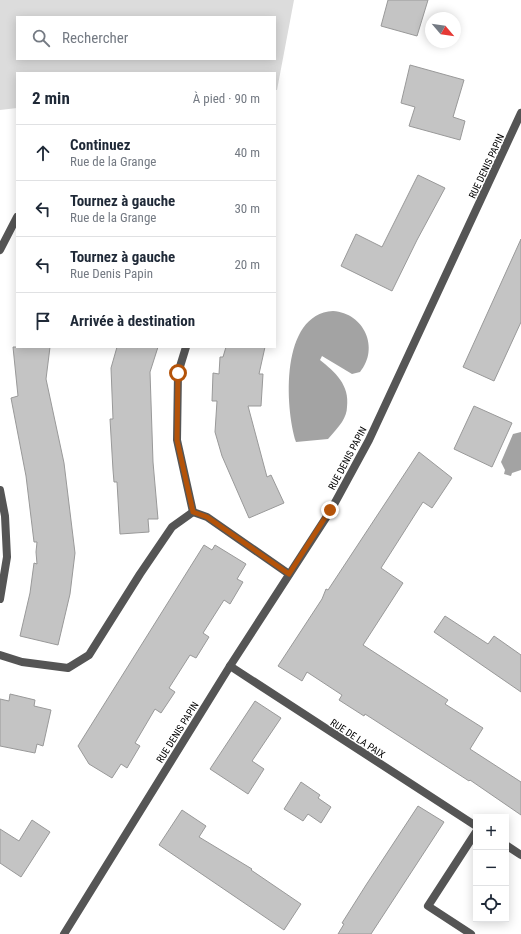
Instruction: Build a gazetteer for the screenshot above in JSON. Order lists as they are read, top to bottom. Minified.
{"streets":{"street":["RUE DENIS PAPIN","RUE DE LA PAIX"]},"crossings":[["RUE DENIS PAPIN","RUE DE LA PAIX"]],"north":"bottom right","page":{"search":"Rechercher","heading":["2 min","À pied · 90 m"],"list":[["Continuez","Rue de la Grange","40 m"],["Tournez à gauche","Rue de la Grange","30 m"],["Tournez à gauche","Rue Denis Papin","20 m"],"Arrivée à destination"],"map_buttons":["+","−"]}}
